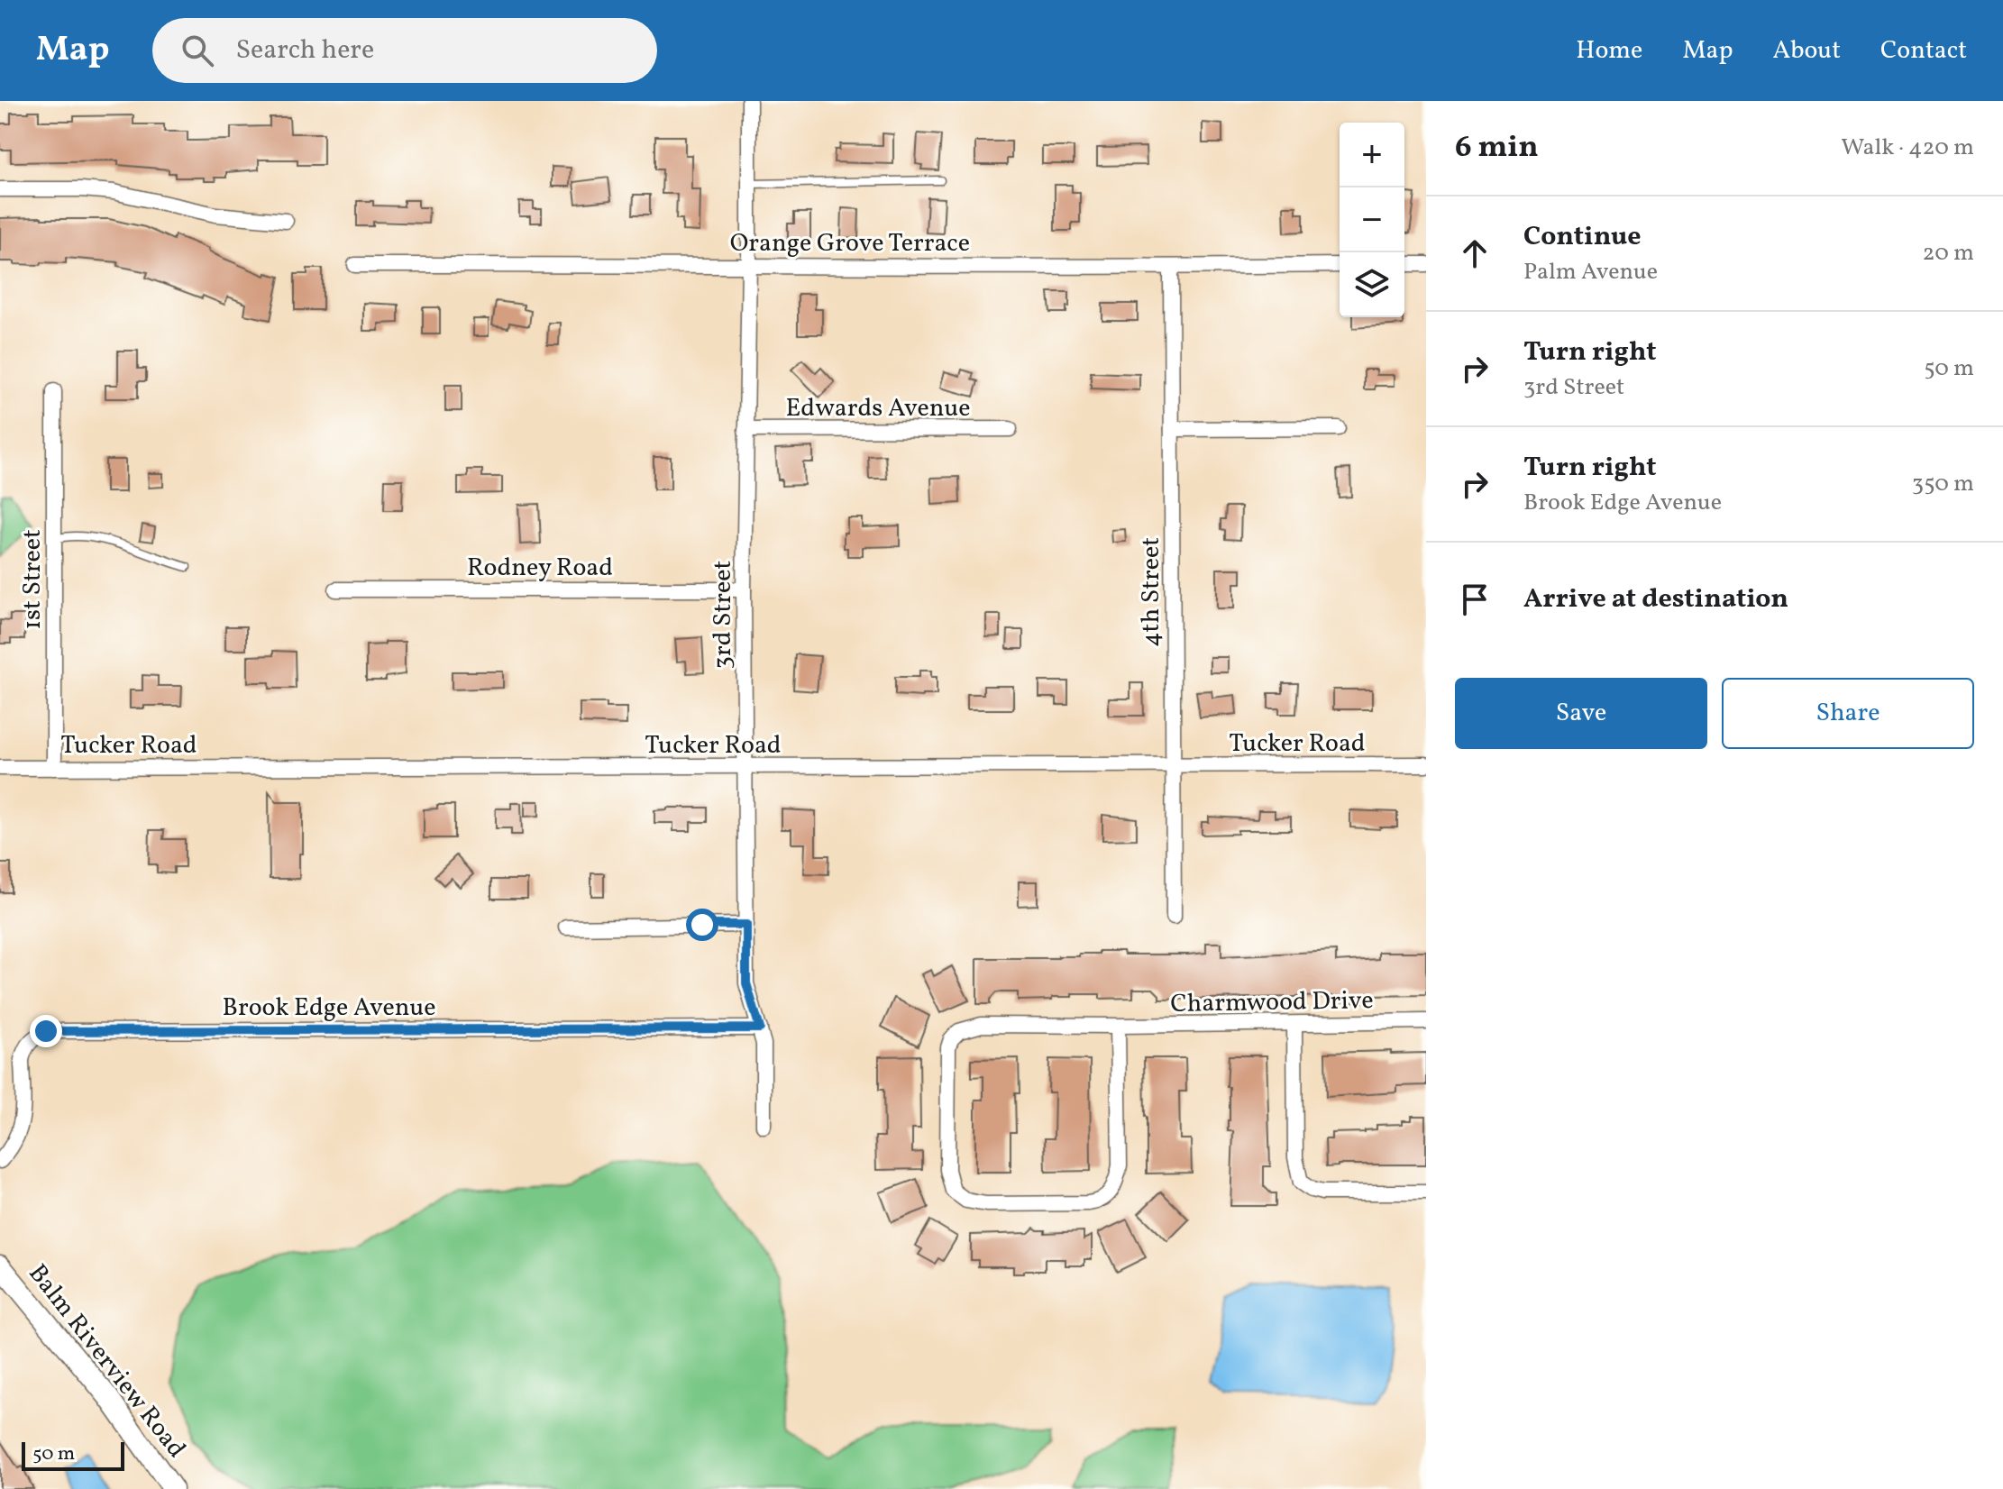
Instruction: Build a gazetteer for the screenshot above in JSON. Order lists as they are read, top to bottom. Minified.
{"streets":{"main road":["Balm Riverview Road"],"street":["Orange Grove Terrace","Edwards Avenue","Rodney Road","1st Street","4th Street","3rd Street","Tucker Road","Charmwood Drive","Brook Edge Avenue"]},"crossings":[["Orange Grove Terrace","4th Street"],["Orange Grove Terrace","3rd Street"],["Edwards Avenue","3rd Street"],["Rodney Road","3rd Street"],["1st Street","Tucker Road"],["4th Street","Tucker Road"],["3rd Street","Tucker Road"],["3rd Street","Brook Edge Avenue"]],"scale_bar":"50 m","page":{"header":"Map","search":"Search here","nav":["Home","Map","About","Contact"],"heading":["6 min","Walk · 420 m"],"map_buttons":["+","−"],"list":[["Continue","Palm Avenue","20 m"],["Turn right","3rd Street","50 m"],["Turn right","Brook Edge Avenue","350 m"],"Arrive at destination"],"buttons":["Save","Share"],"scale":"50 m"}}
